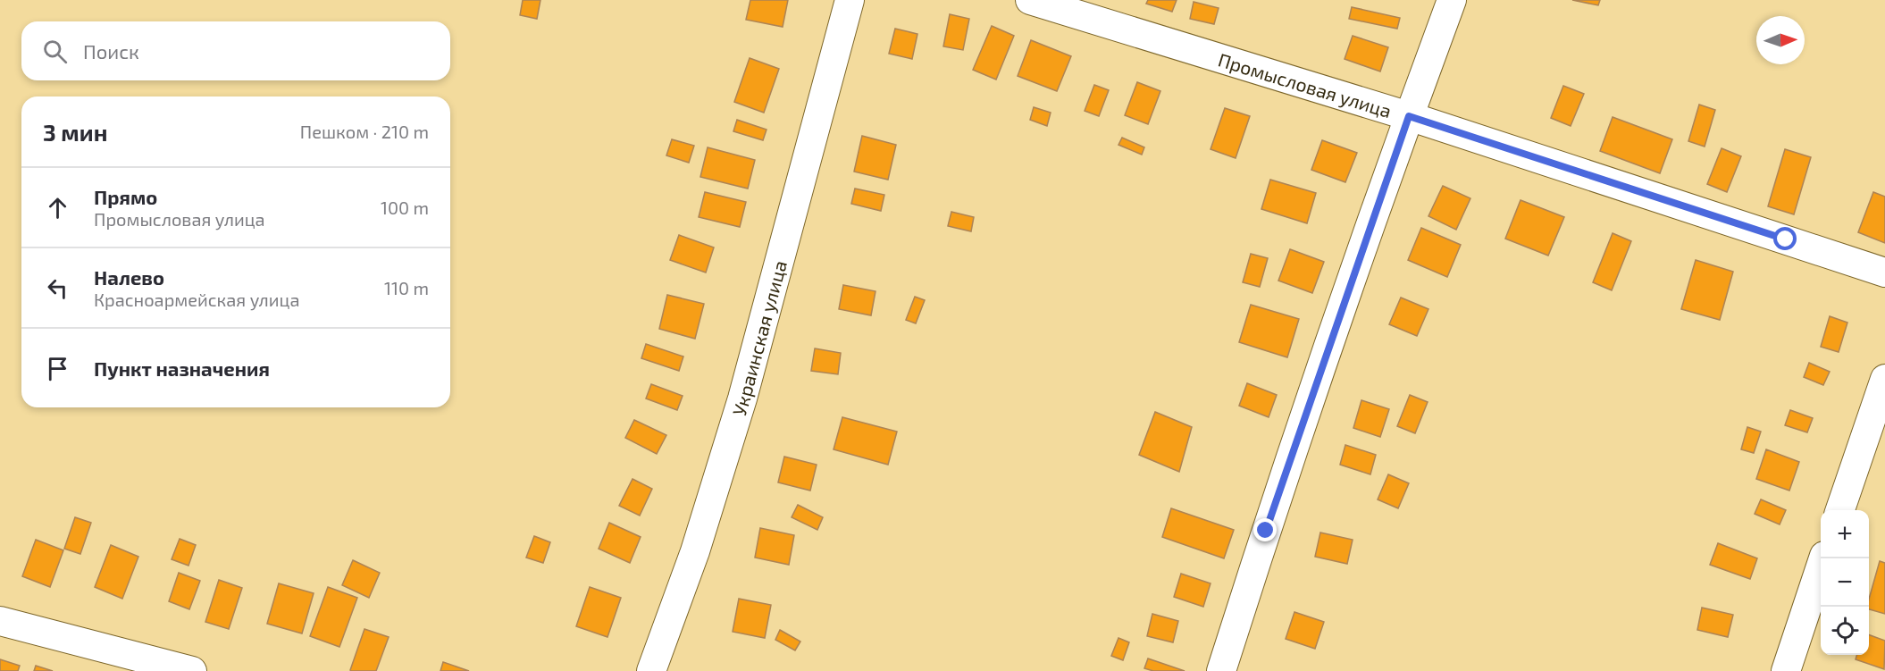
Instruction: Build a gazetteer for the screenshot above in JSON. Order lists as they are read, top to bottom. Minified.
{"streets":{"street":["Промысловая улица","Украинская улица"]},"north":"right","page":{"search":"Поиск","heading":["3 мин","Пешком · 210 m"],"list":[["Прямо","Промысловая улица","100 m"],["Налево","Красноармейская улица","110 m"],"Пункт назначения"],"map_buttons":["+","−"]}}
